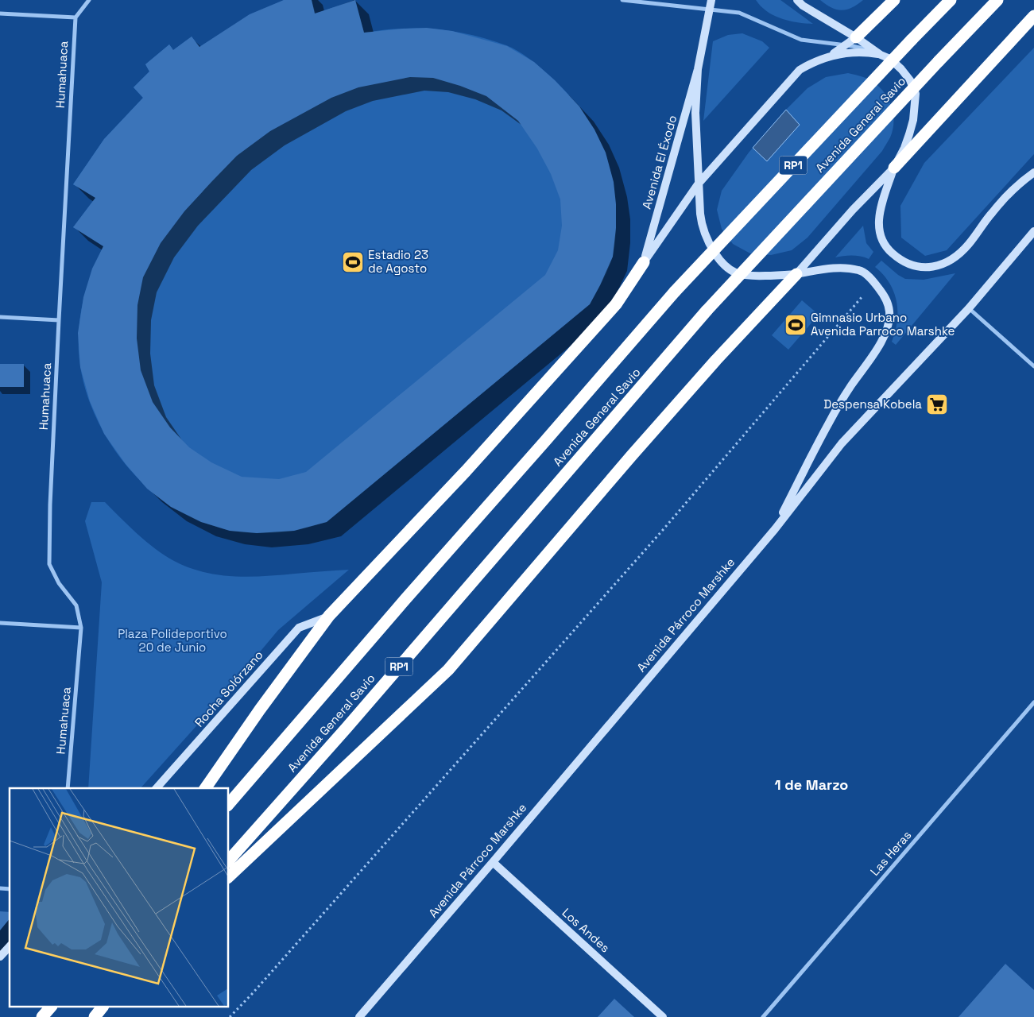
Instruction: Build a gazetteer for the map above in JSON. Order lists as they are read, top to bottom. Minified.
{"streets":{"highway":["Avenida General Savio","RP1"],"main road":["Avenida El Éxodo","Avenida Párroco Marshke","Rocha Solórzano","Los Andes"],"street":["Humahuaca","Las Heras"]},"crossings":[["Avenida El Éxodo","Avenida Párroco Marshke"],["Avenida Párroco Marshke","Los Andes"]],"districts":["1 de Marzo"],"parks":["Plaza Polideportivo 20 de Junio"],"places":{"sports":["Estadio 23 de Agosto","Gimnasio Urbano Avenida Parroco Marshke"],"supermarket":["Despensa Kobela"]}}
